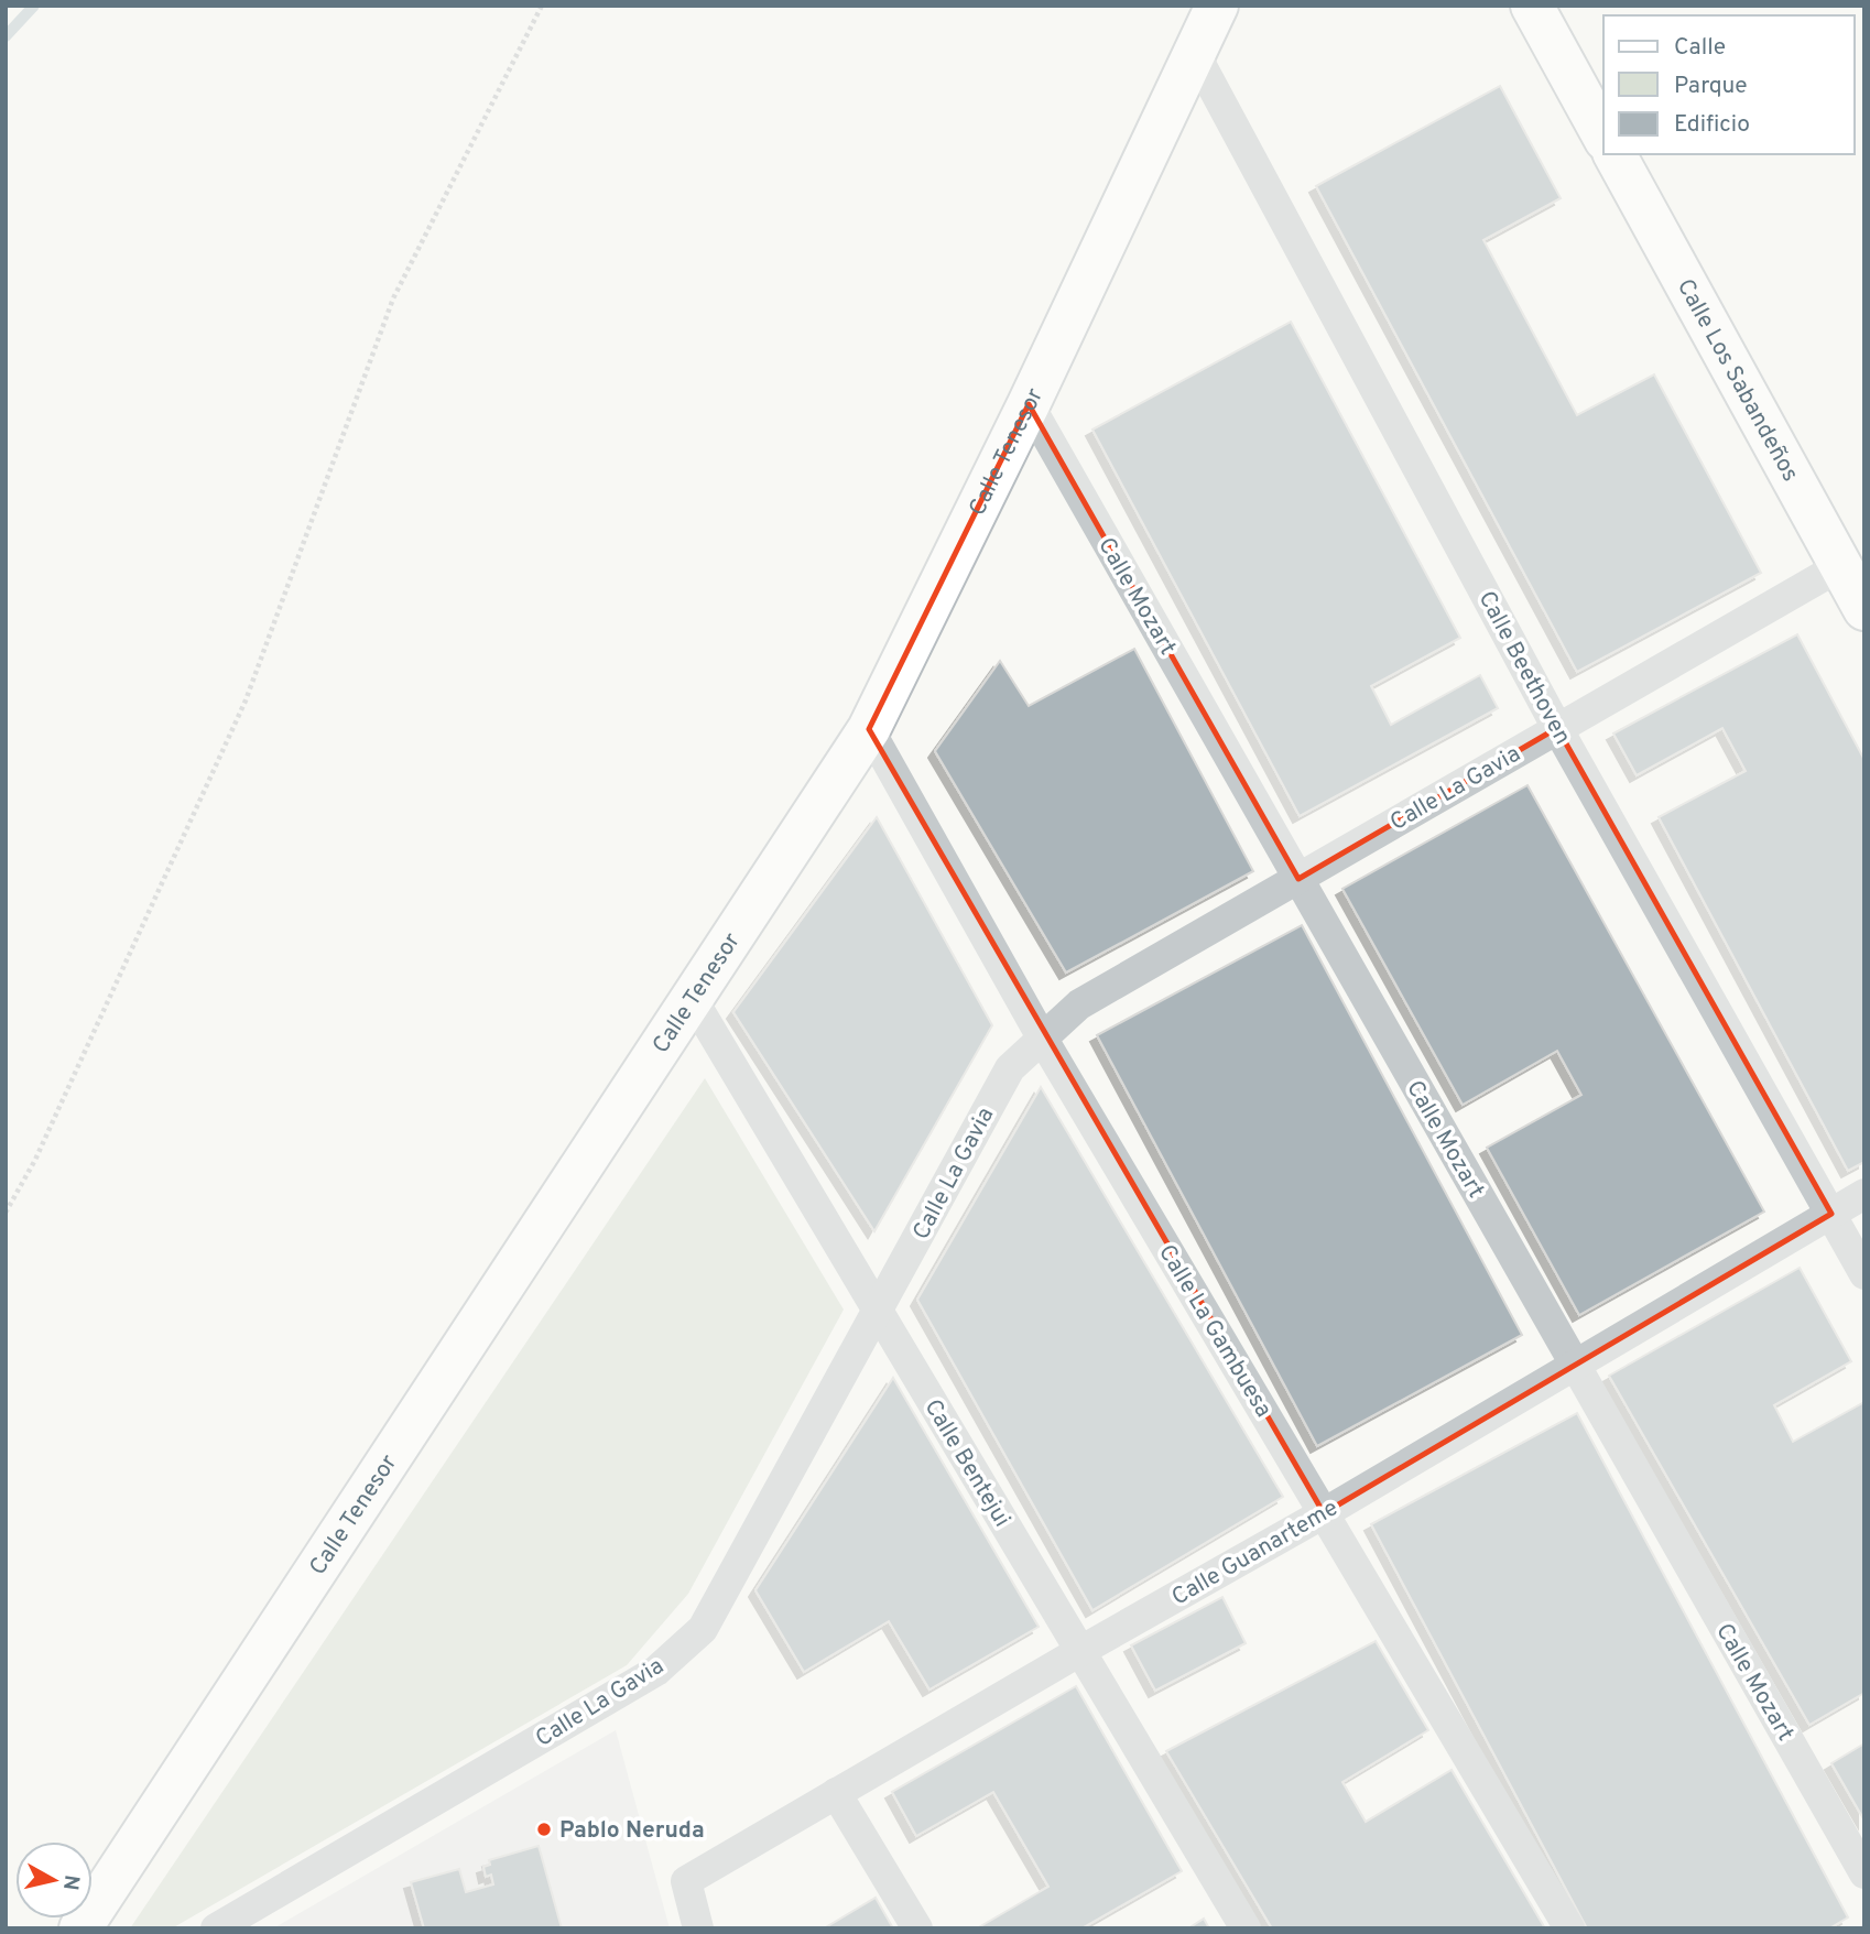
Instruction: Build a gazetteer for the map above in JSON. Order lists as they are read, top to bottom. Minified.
{"streets":{"street":["Calle Los Sabandeños","Calle Tenesor","Calle Mozart","Calle Beethoven","Calle La Gavia","Calle La Gambuesa","Calle Bentejui","Calle Guanarteme"]},"crossings":[["Calle Los Sabandeños","Calle La Gavia"],["Calle Tenesor","Calle Mozart"],["Calle Tenesor","Calle Beethoven"],["Calle Tenesor","Calle La Gambuesa"],["Calle Tenesor","Calle Bentejui"],["Calle Mozart","Calle La Gavia"],["Calle Mozart","Calle Guanarteme"],["Calle Beethoven","Calle La Gavia"],["Calle Beethoven","Calle Guanarteme"],["Calle La Gavia","Calle La Gambuesa"],["Calle La Gavia","Calle Bentejui"],["Calle La Gambuesa","Calle Guanarteme"],["Calle Bentejui","Calle Guanarteme"]],"places":["Pablo Neruda"],"legend":["Calle","Parque","Edificio"],"north":"right"}
